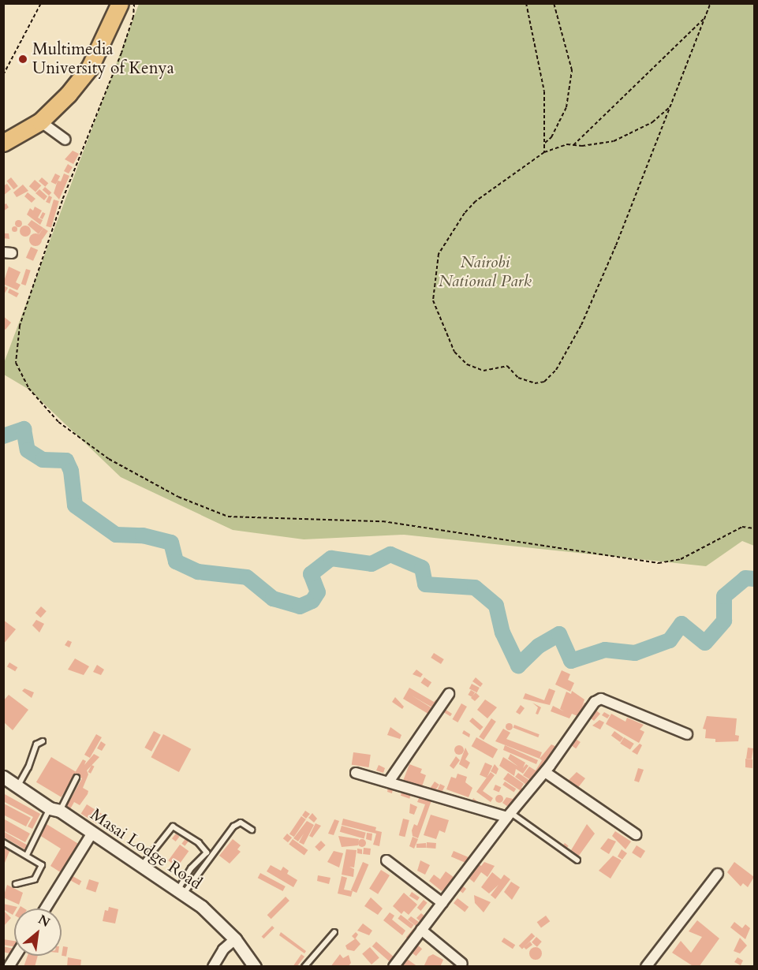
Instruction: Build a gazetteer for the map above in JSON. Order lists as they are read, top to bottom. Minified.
{"streets":{"street":["Masai Lodge Road"]},"parks":["Nairobi National Park"],"places":["Multimedia University of Kenya"],"north":"top right"}
